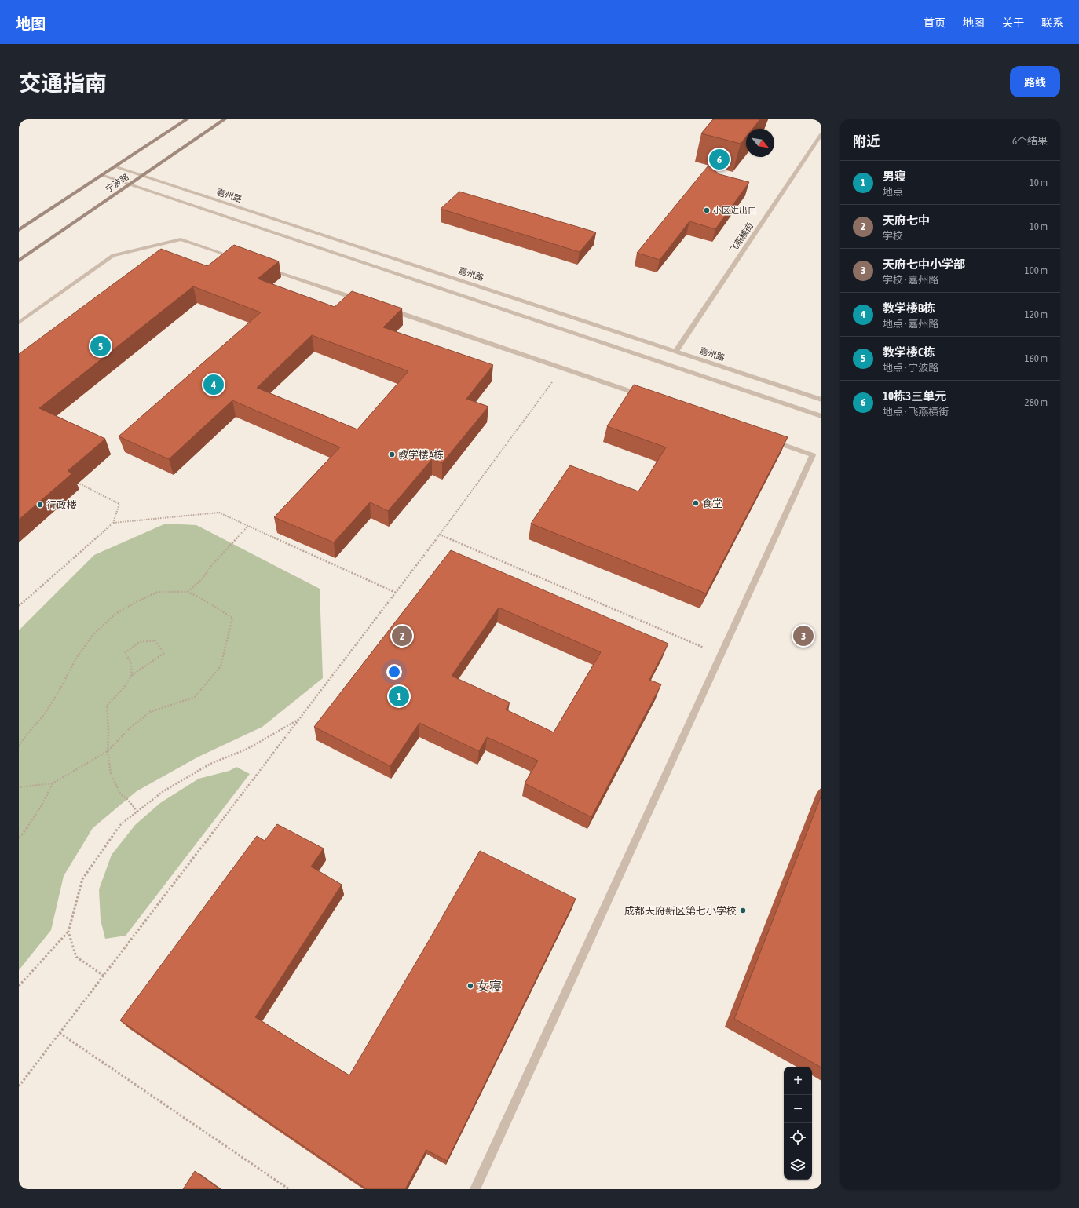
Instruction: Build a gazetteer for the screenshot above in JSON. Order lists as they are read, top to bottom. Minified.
{"streets":{"main road":["宁波路"],"street":["嘉州路","飞燕横街"]},"crossings":[["宁波路","嘉州路"],["嘉州路","飞燕横街"]],"places":["小区进出口","教学楼A栋","食堂","行政楼","成都天府新区第七小学校","女寝"],"north":"bottom right","page":{"header":"地图","nav":["首页","地图","关于","联系"],"title":"交通指南","buttons":"路线","heading":["附近","6个结果"],"pins":["6","5","4","2","3","1"],"list":[{"mark":"1","name":"男寝","note":"地点","value":"10 m"},{"mark":"2","name":"天府七中","note":"学校","value":"10 m"},{"mark":"3","name":"天府七中小学部","note":"学校 · 嘉州路","value":"100 m"},{"mark":"4","name":"教学楼B栋","note":"地点 · 嘉州路","value":"120 m"},{"mark":"5","name":"教学楼C栋","note":"地点 · 宁波路","value":"160 m"},{"mark":"6","name":"10栋3三单元","note":"地点 · 飞燕横街","value":"280 m"}],"map_buttons":["+","−"]}}
